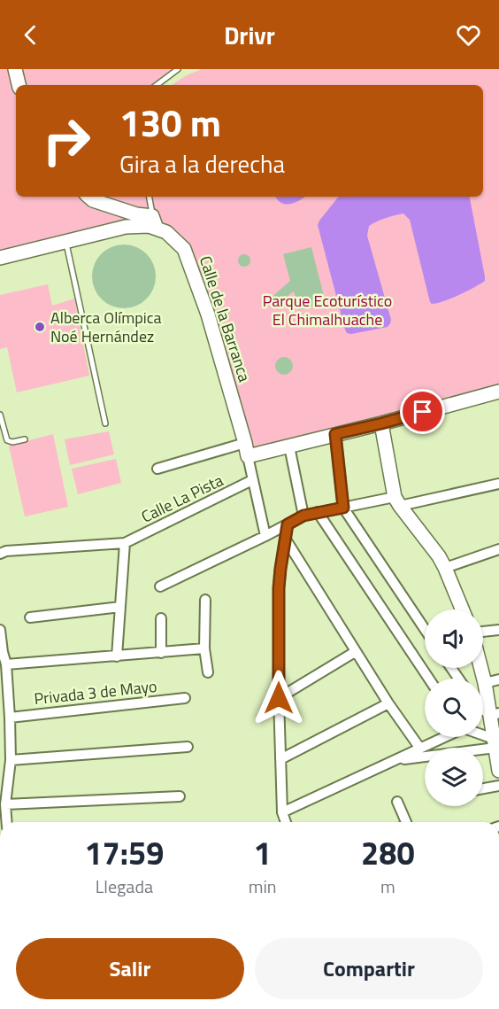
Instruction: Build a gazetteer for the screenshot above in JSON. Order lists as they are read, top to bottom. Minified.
{"streets":{"main road":["Calle de la Barranca"],"street":["Calle La Pista","Privada 3 de Mayo"]},"parks":["Parque Ecoturístico El Chimalhuache"],"places":["Alberca Olímpica Noé Hernández"],"page":{"header":"Drivr","turn":["130 m","Gira a la derecha"],"eta":["17:59","Llegada","1","min","280","m"],"buttons":["Salir","Compartir"]}}
